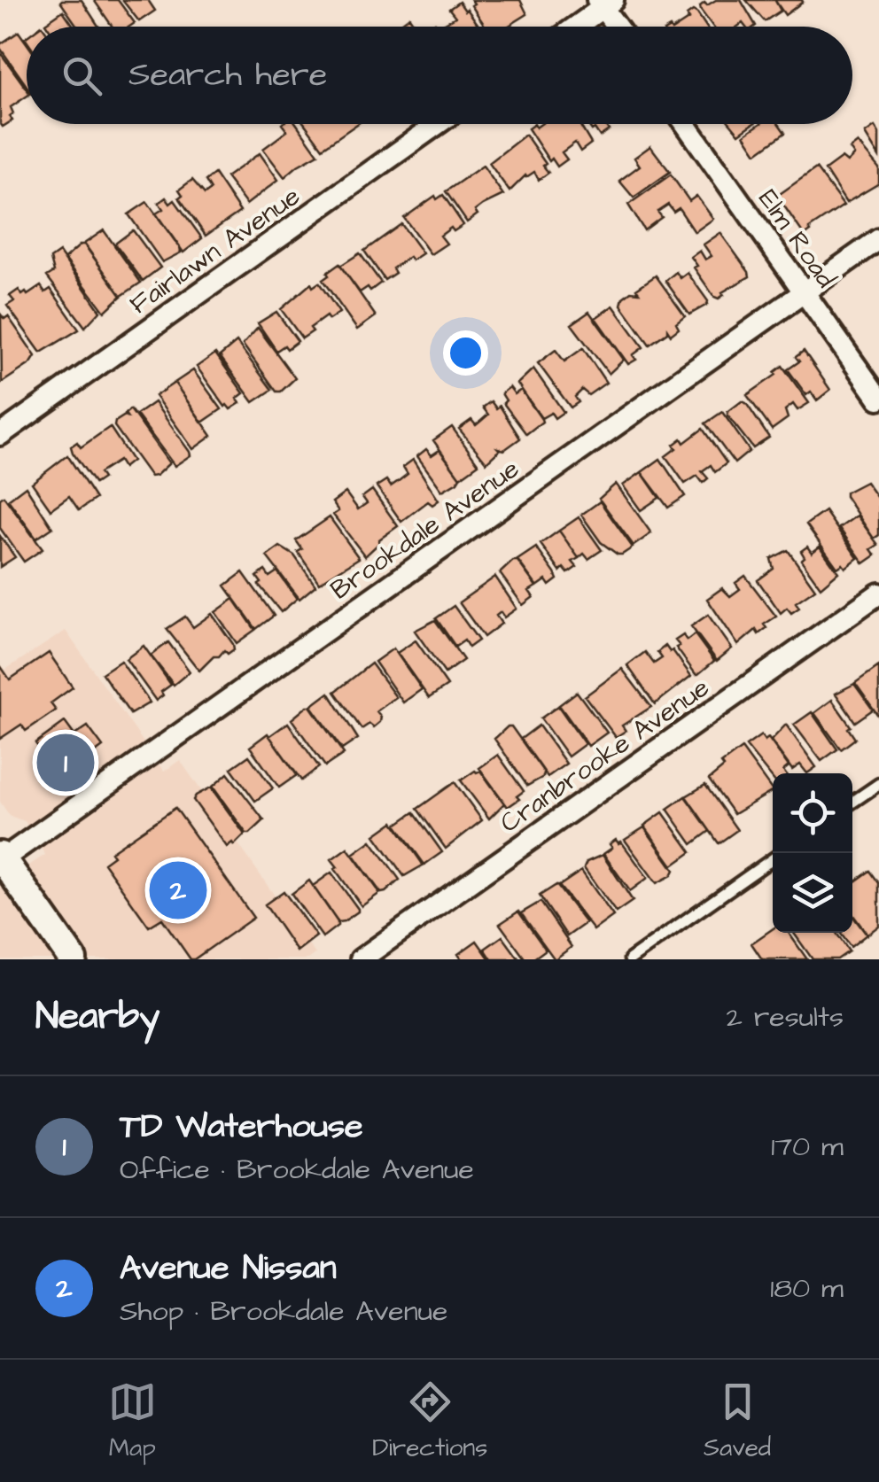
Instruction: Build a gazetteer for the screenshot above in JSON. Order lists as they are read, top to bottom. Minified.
{"streets":{"street":["Elm Road","Fairlawn Avenue","Brookdale Avenue","Cranbrooke Avenue"]},"crossings":[["Elm Road","Brookdale Avenue"]],"page":{"search":"Search here","pins":["1","2"],"heading":["Nearby","2 results"],"list":[{"mark":"1","name":"TD Waterhouse","note":"Office · Brookdale Avenue","value":"170 m"},{"mark":"2","name":"Avenue Nissan","note":"Shop · Brookdale Avenue","value":"180 m"}],"nav":["Map","Directions","Saved"]}}
